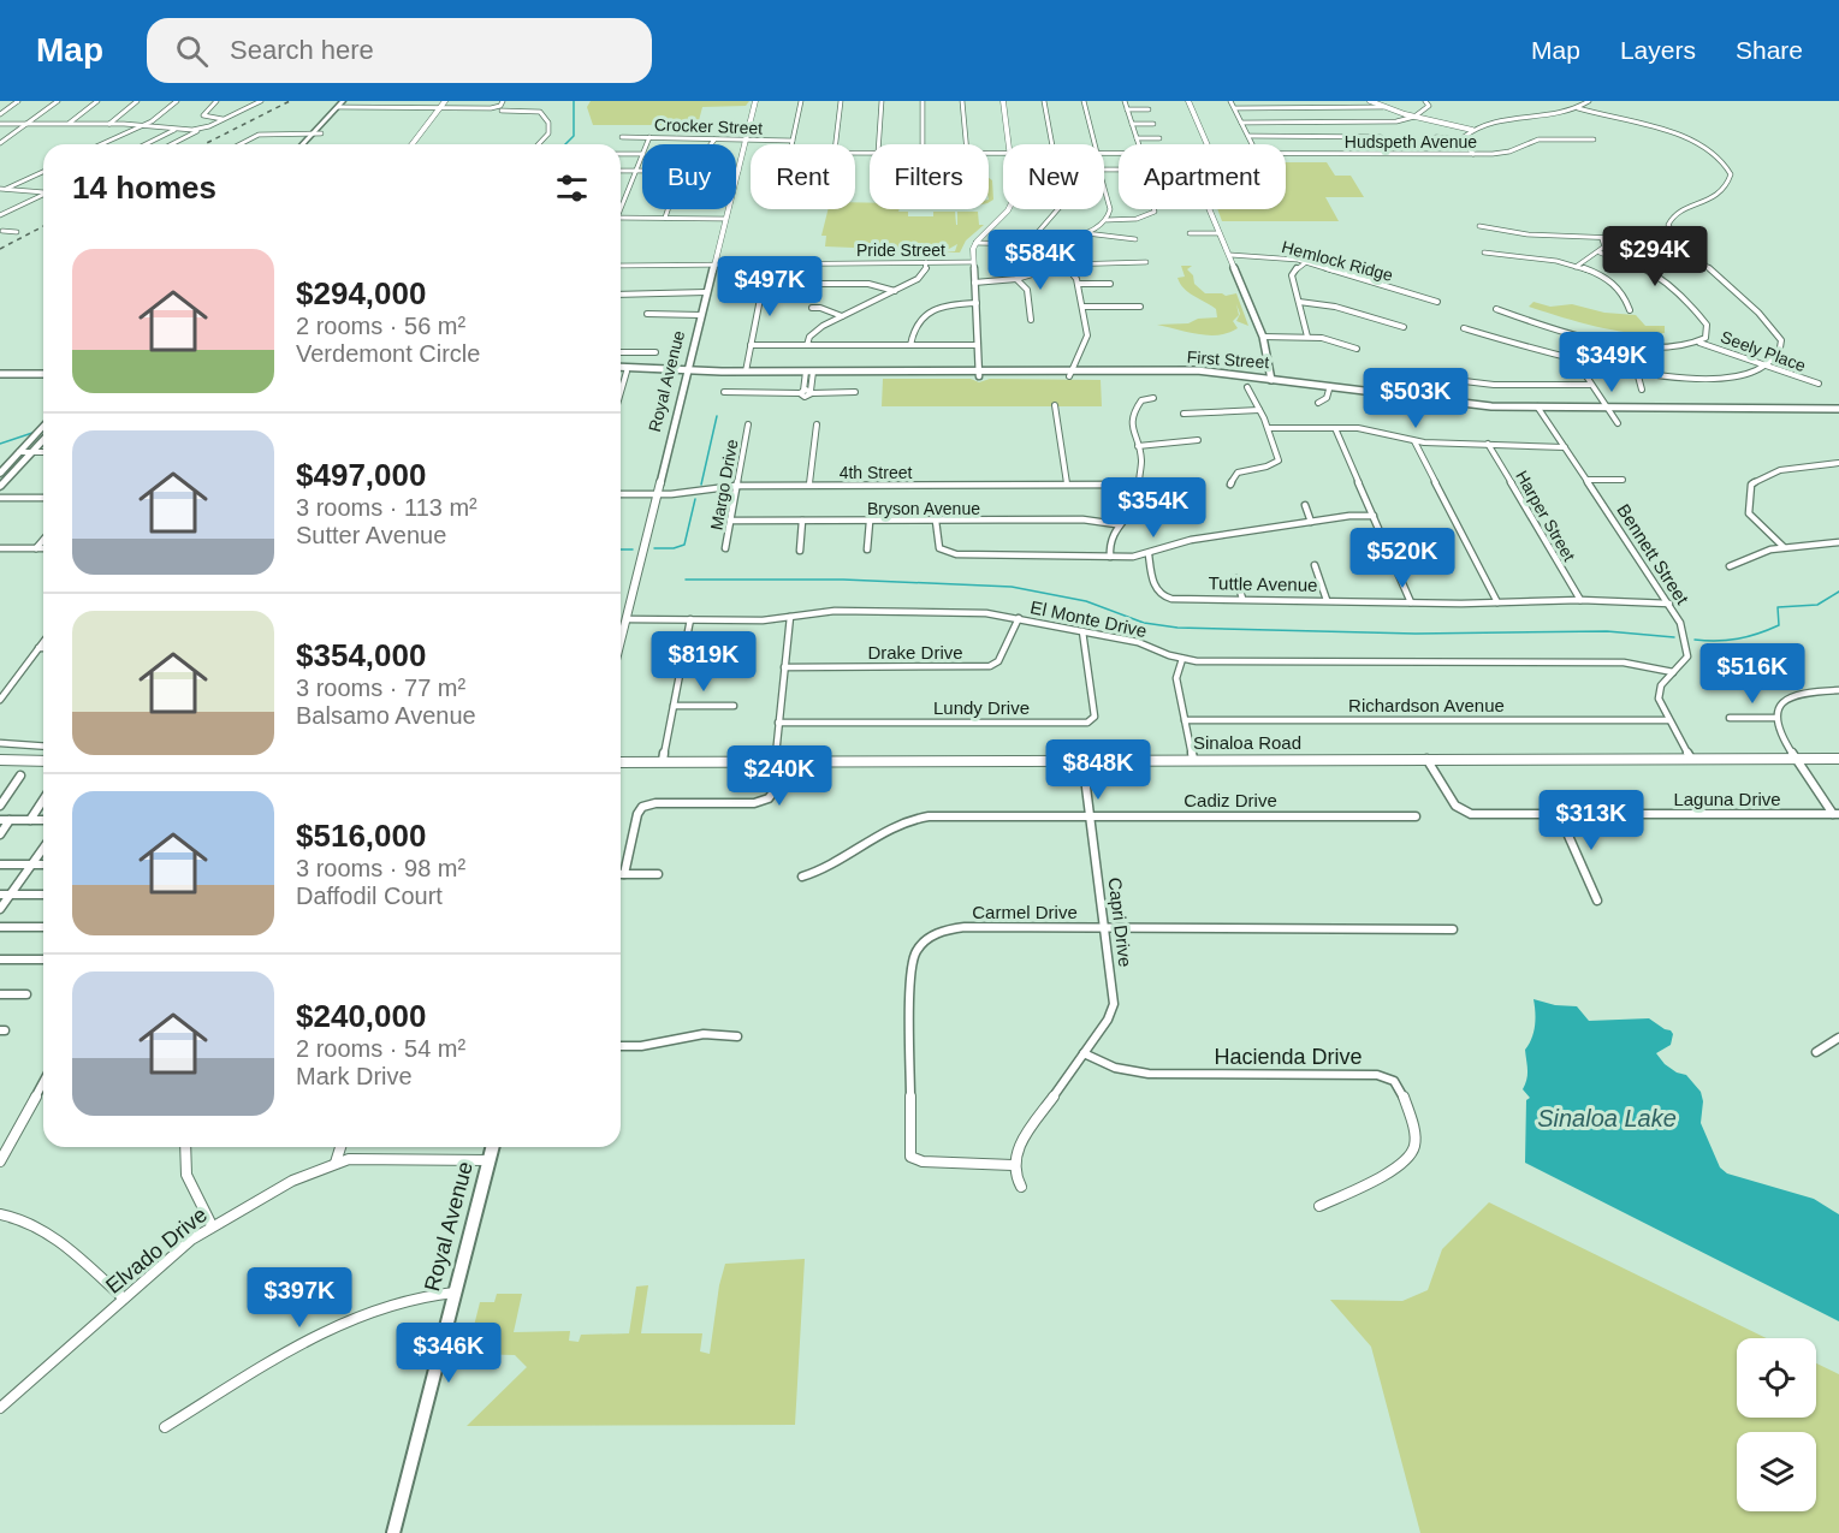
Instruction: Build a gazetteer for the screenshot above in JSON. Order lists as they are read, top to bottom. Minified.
{"streets":{"main road":["First Street","Royal Avenue"],"street":["Crocker Street","Hudspeth Avenue","Pride Street","Hemlock Ridge","Seely Place","4th Street","Margo Drive","Bryson Avenue","Harper Street","Bennett Street","Tuttle Avenue","El Monte Drive","Drake Drive","Richardson Avenue","Lundy Drive","Sinaloa Road","Laguna Drive","Cadiz Drive","Carmel Drive","Capri Drive","Hacienda Drive","Elvado Drive"]},"crossings":[["Crocker Street","Royal Avenue"],["Pride Street","Royal Avenue"],["First Street","Royal Avenue"],["First Street","Bennett Street"],["Royal Avenue","4th Street"],["Royal Avenue","El Monte Drive"],["Royal Avenue","Elvado Drive"],["4th Street","Margo Drive"],["Margo Drive","Bryson Avenue"],["Harper Street","Tuttle Avenue"],["Bennett Street","Tuttle Avenue"],["Bennett Street","El Monte Drive"],["Bennett Street","Richardson Avenue"],["Bennett Street","Sinaloa Road"],["El Monte Drive","Drake Drive"],["El Monte Drive","Lundy Drive"],["Sinaloa Road","Laguna Drive"],["Sinaloa Road","Capri Drive"],["Cadiz Drive","Capri Drive"],["Carmel Drive","Capri Drive"],["Capri Drive","Hacienda Drive"]],"water":["Sinaloa Lake"],"page":{"header":"Map","search":"Search here","nav":["Map","Layers","Share"],"chip":["Buy","Rent","Filters","New","Apartment"],"heading":"14 homes","price":["$294K","$584K","$497K","$349K","$503K","$354K","$520K","$819K","$516K","$848K","$240K","$313K","$397K","$346K"],"list":[{"name":"$294,000","note":"2 rooms · 56 m² · Verdemont Circle"},{"name":"$497,000","note":"3 rooms · 113 m² · Sutter Avenue"},{"name":"$354,000","note":"3 rooms · 77 m² · Balsamo Avenue"},{"name":"$516,000","note":"3 rooms · 98 m² · Daffodil Court"},{"name":"$240,000","note":"2 rooms · 54 m² · Mark Drive"}]}}
